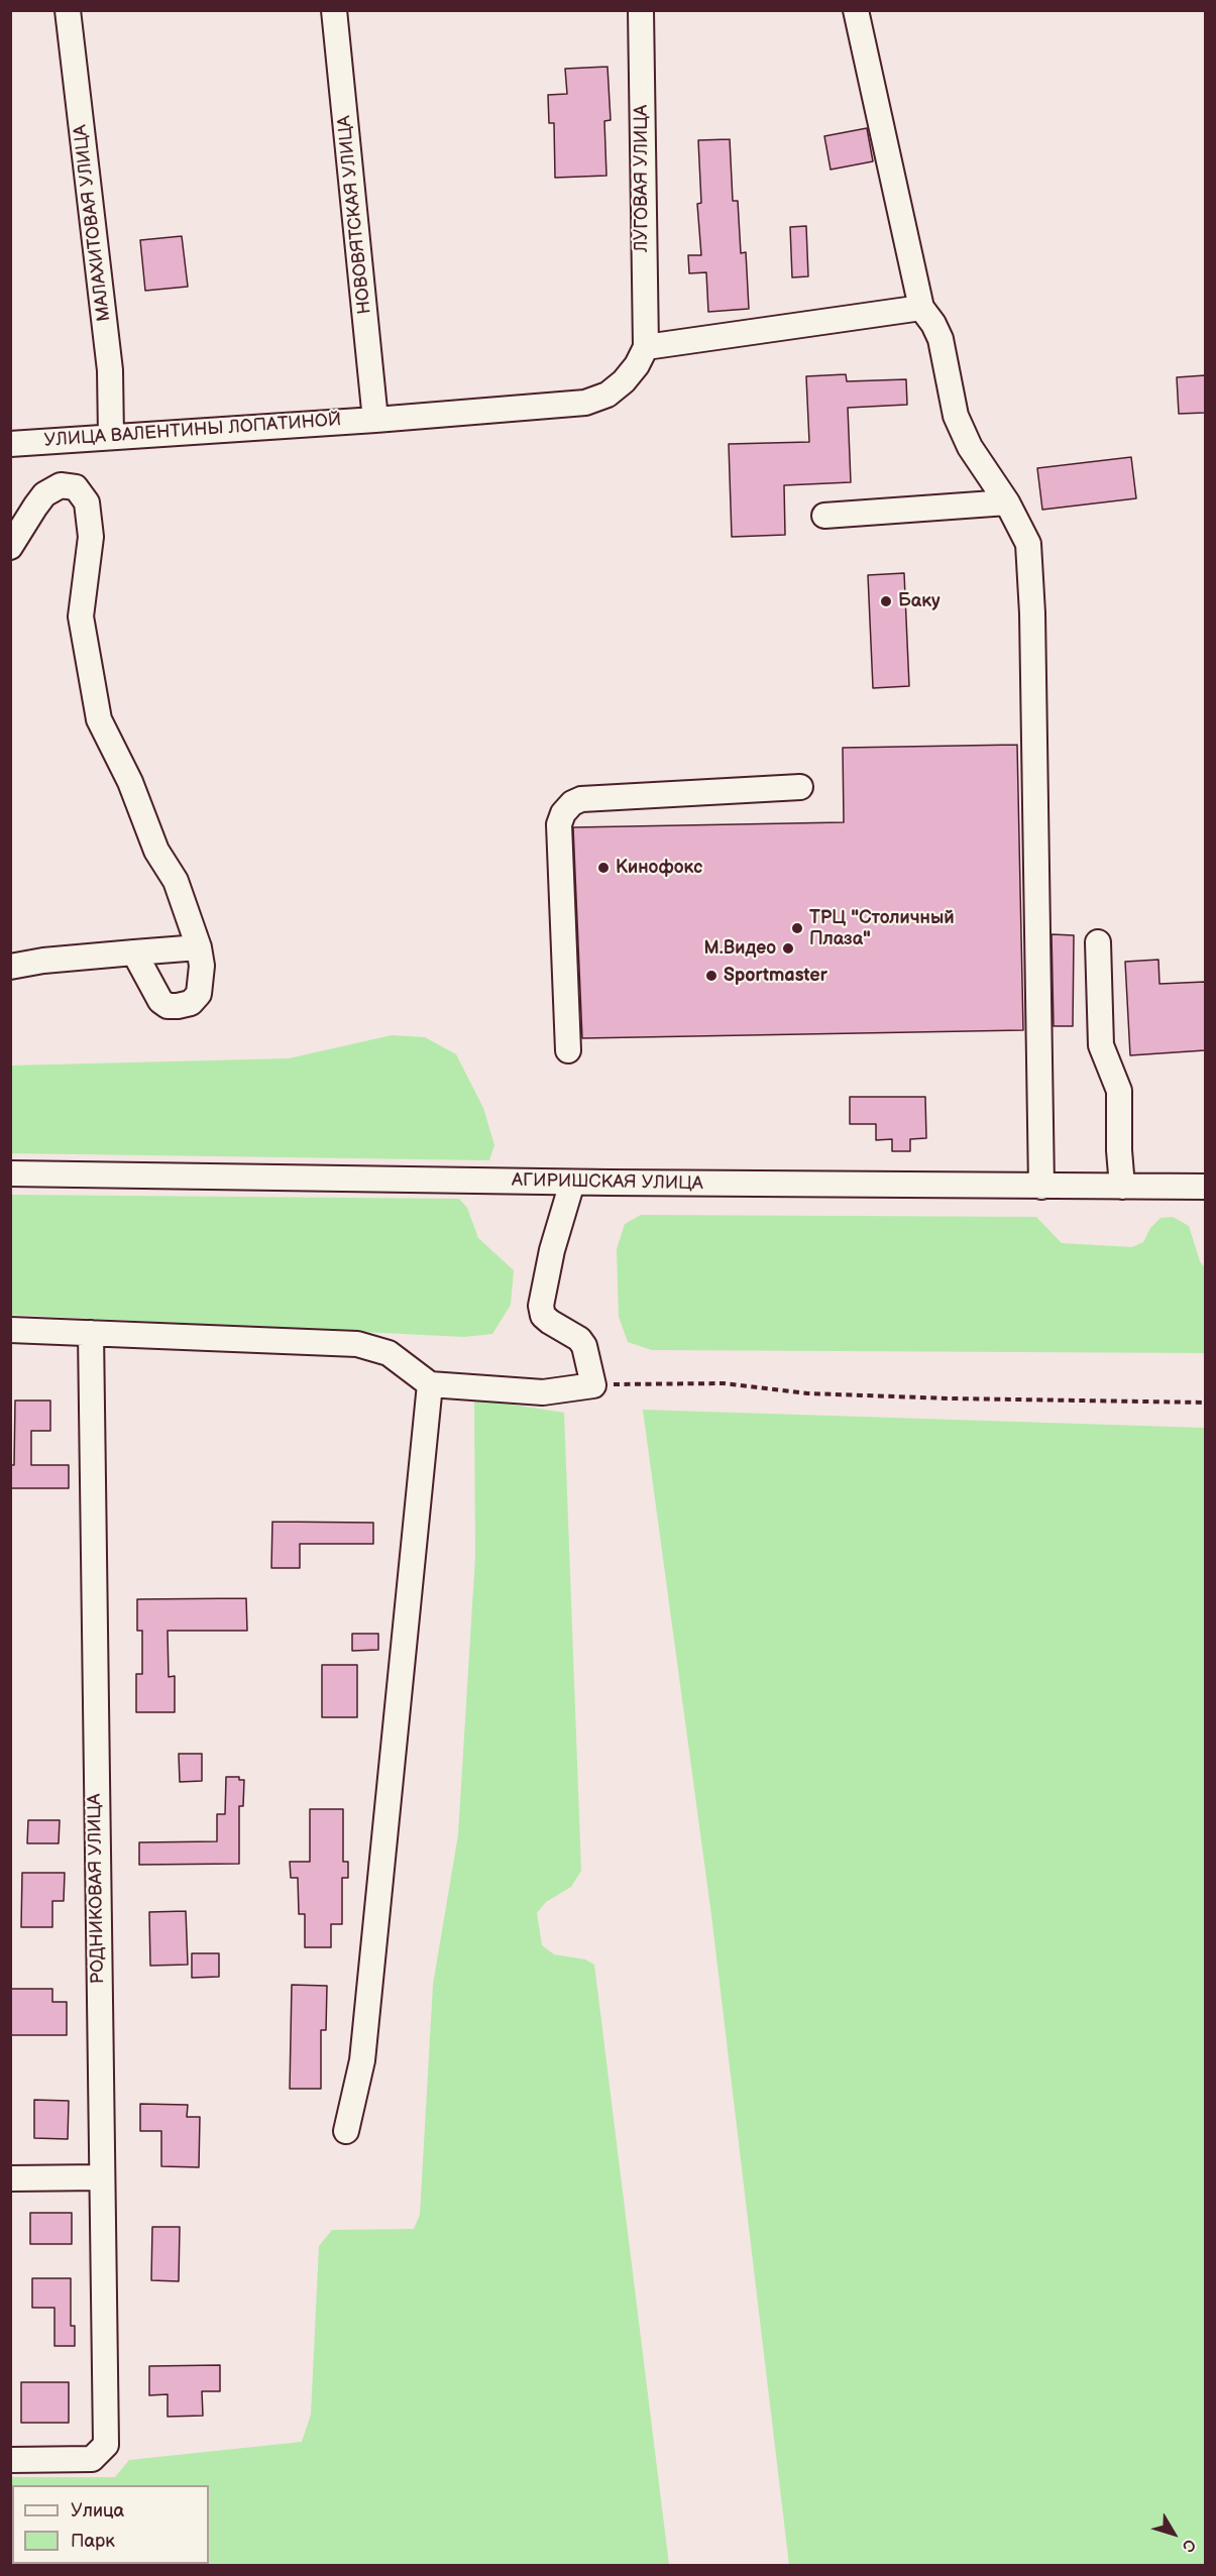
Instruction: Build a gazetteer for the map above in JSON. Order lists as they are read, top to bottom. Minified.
{"streets":{"street":["ЛУГОВАЯ УЛИЦА","НОВОВЯТСКАЯ УЛИЦА","МАЛАХИТОВАЯ УЛИЦА","УЛИЦА ВАЛЕНТИНЫ ЛОПАТИНОЙ","АГИРИШСКАЯ УЛИЦА","РОДНИКОВАЯ УЛИЦА"]},"crossings":[["ЛУГОВАЯ УЛИЦА","УЛИЦА ВАЛЕНТИНЫ ЛОПАТИНОЙ"],["НОВОВЯТСКАЯ УЛИЦА","УЛИЦА ВАЛЕНТИНЫ ЛОПАТИНОЙ"],["МАЛАХИТОВАЯ УЛИЦА","УЛИЦА ВАЛЕНТИНЫ ЛОПАТИНОЙ"]],"places":["Баку","Кинофокс","ТРЦ \"Столичный Плаза\"","М.Видео","Sportmaster"],"legend":["Улица","Парк"],"north":"bottom right"}
